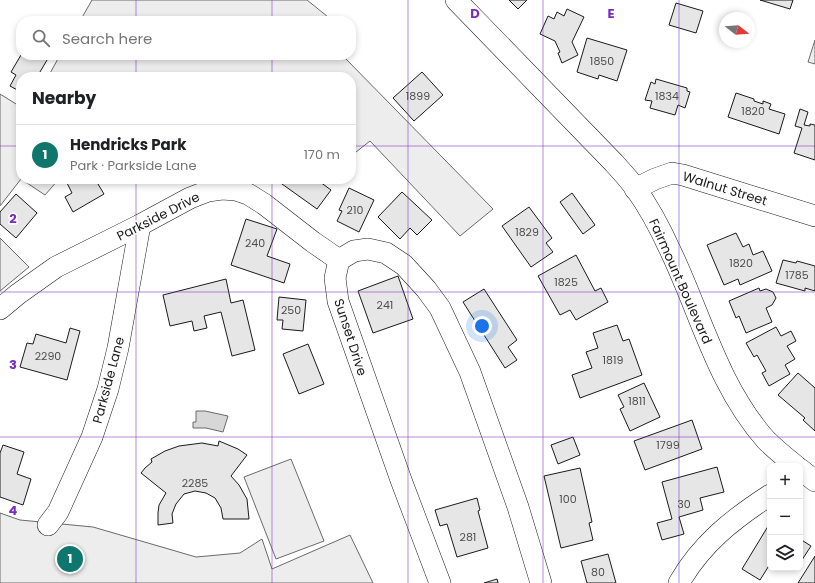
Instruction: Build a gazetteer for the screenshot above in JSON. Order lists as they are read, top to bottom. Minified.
{"streets":{"street":["Walnut Street","Parkside Drive","Fairmount Boulevard","Sunset Drive","Parkside Lane"]},"crossings":[["Walnut Street","Fairmount Boulevard"],["Parkside Drive","Sunset Drive"],["Parkside Drive","Parkside Lane"]],"house_numbers":["1850","1899","1834","1820","210","1829","240","1820","1785","1825","241","250","2290","1819","1811","1799","2285","100","30","281","80"],"north":"right","page":{"search":"Search here","heading":"Nearby","list":[{"mark":"1","name":"Hendricks Park","note":"Park · Parkside Lane","value":"170 m"}],"map_buttons":["+","−"],"pins":"1"},"grid":{"columns":["D","E"],"rows":["2","3","4"]}}
